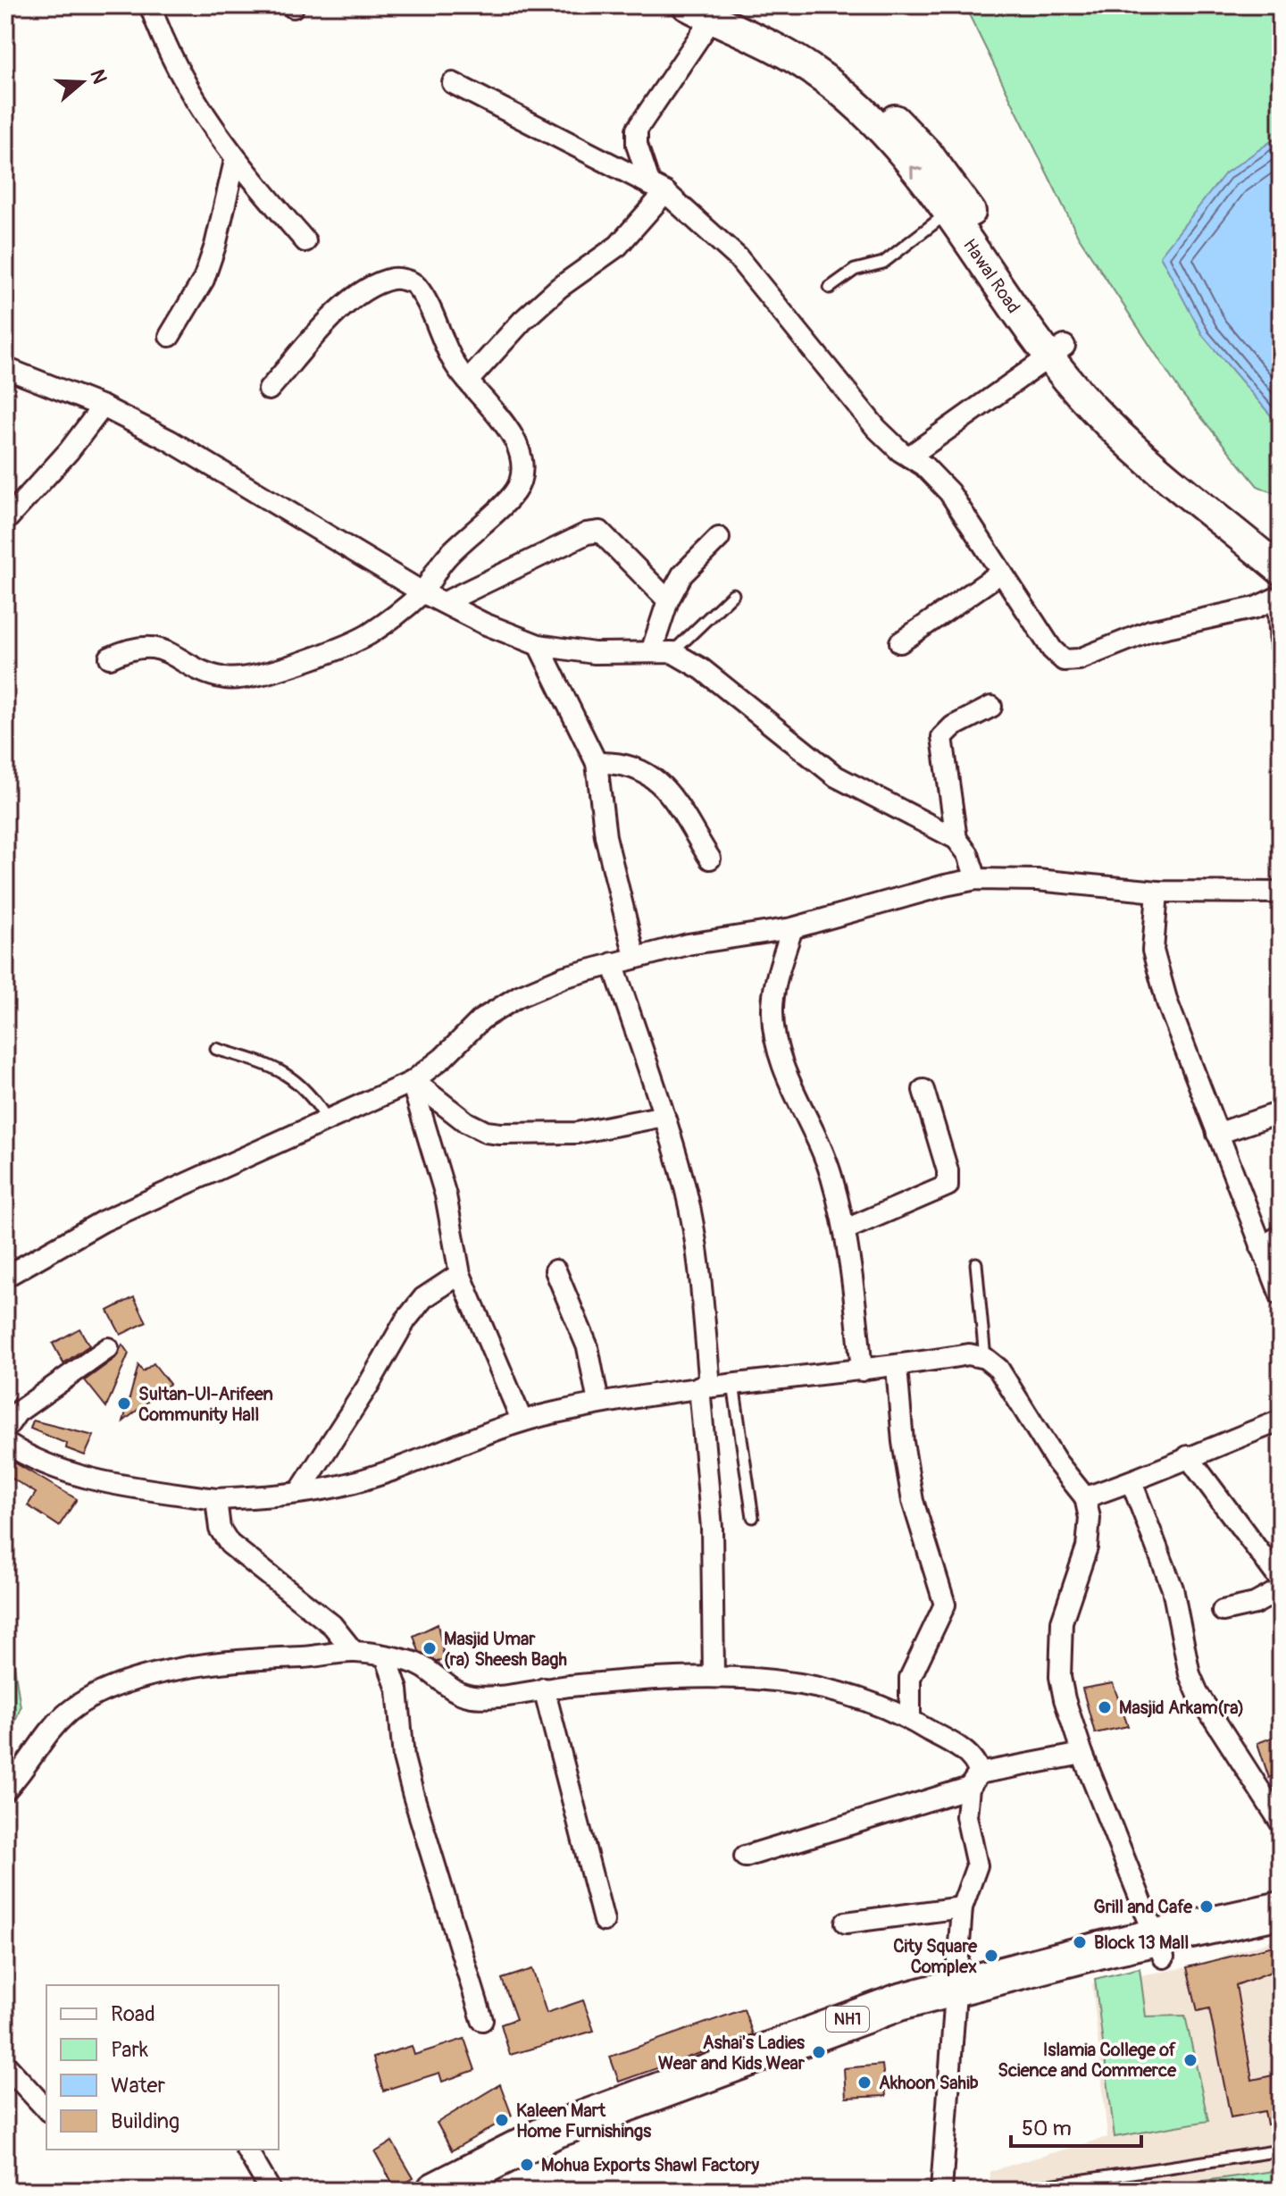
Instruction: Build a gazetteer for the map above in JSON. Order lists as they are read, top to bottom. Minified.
{"streets":{"highway":["NH1"],"main road":["Hawal Road"]},"places":["Sultan-Ul-Arifeen Community Hall","Masjid Umar (ra) Sheesh Bagh","Masjid Arkam(ra)","Grill and Cafe","Block 13 Mall","City Square Complex","Ashai's Ladies Wear and Kids Wear","Islamia College of Science and Commerce","Akhoon Sahib","Kaleen Mart Home Furnishings","Mohua Exports Shawl Factory"],"legend":["Road","Park","Water","Building"],"scale_bar":"50 m","north":"right"}
